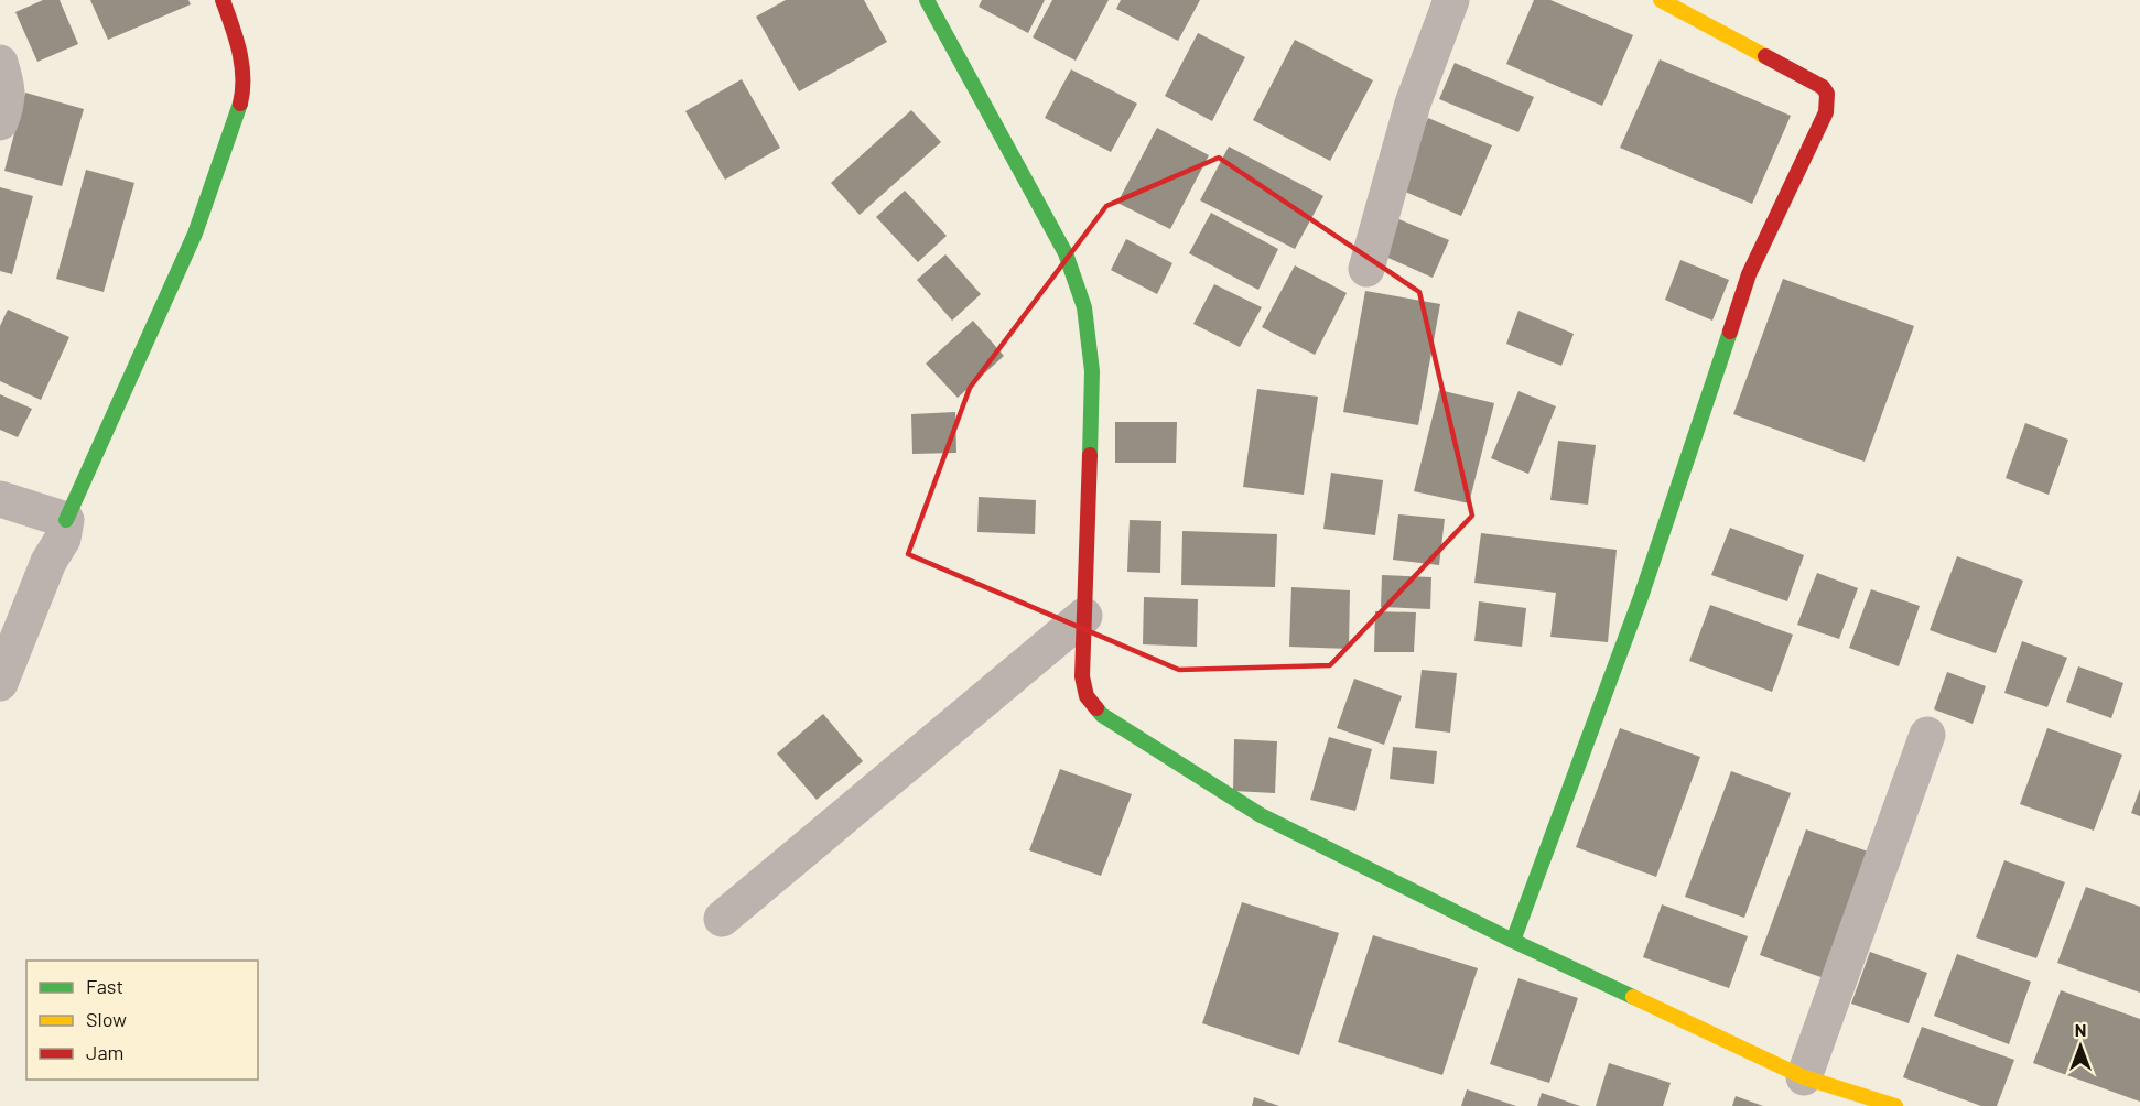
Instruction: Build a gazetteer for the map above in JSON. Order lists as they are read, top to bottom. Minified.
{"legend":["Fast","Slow","Jam"],"north":"top"}
